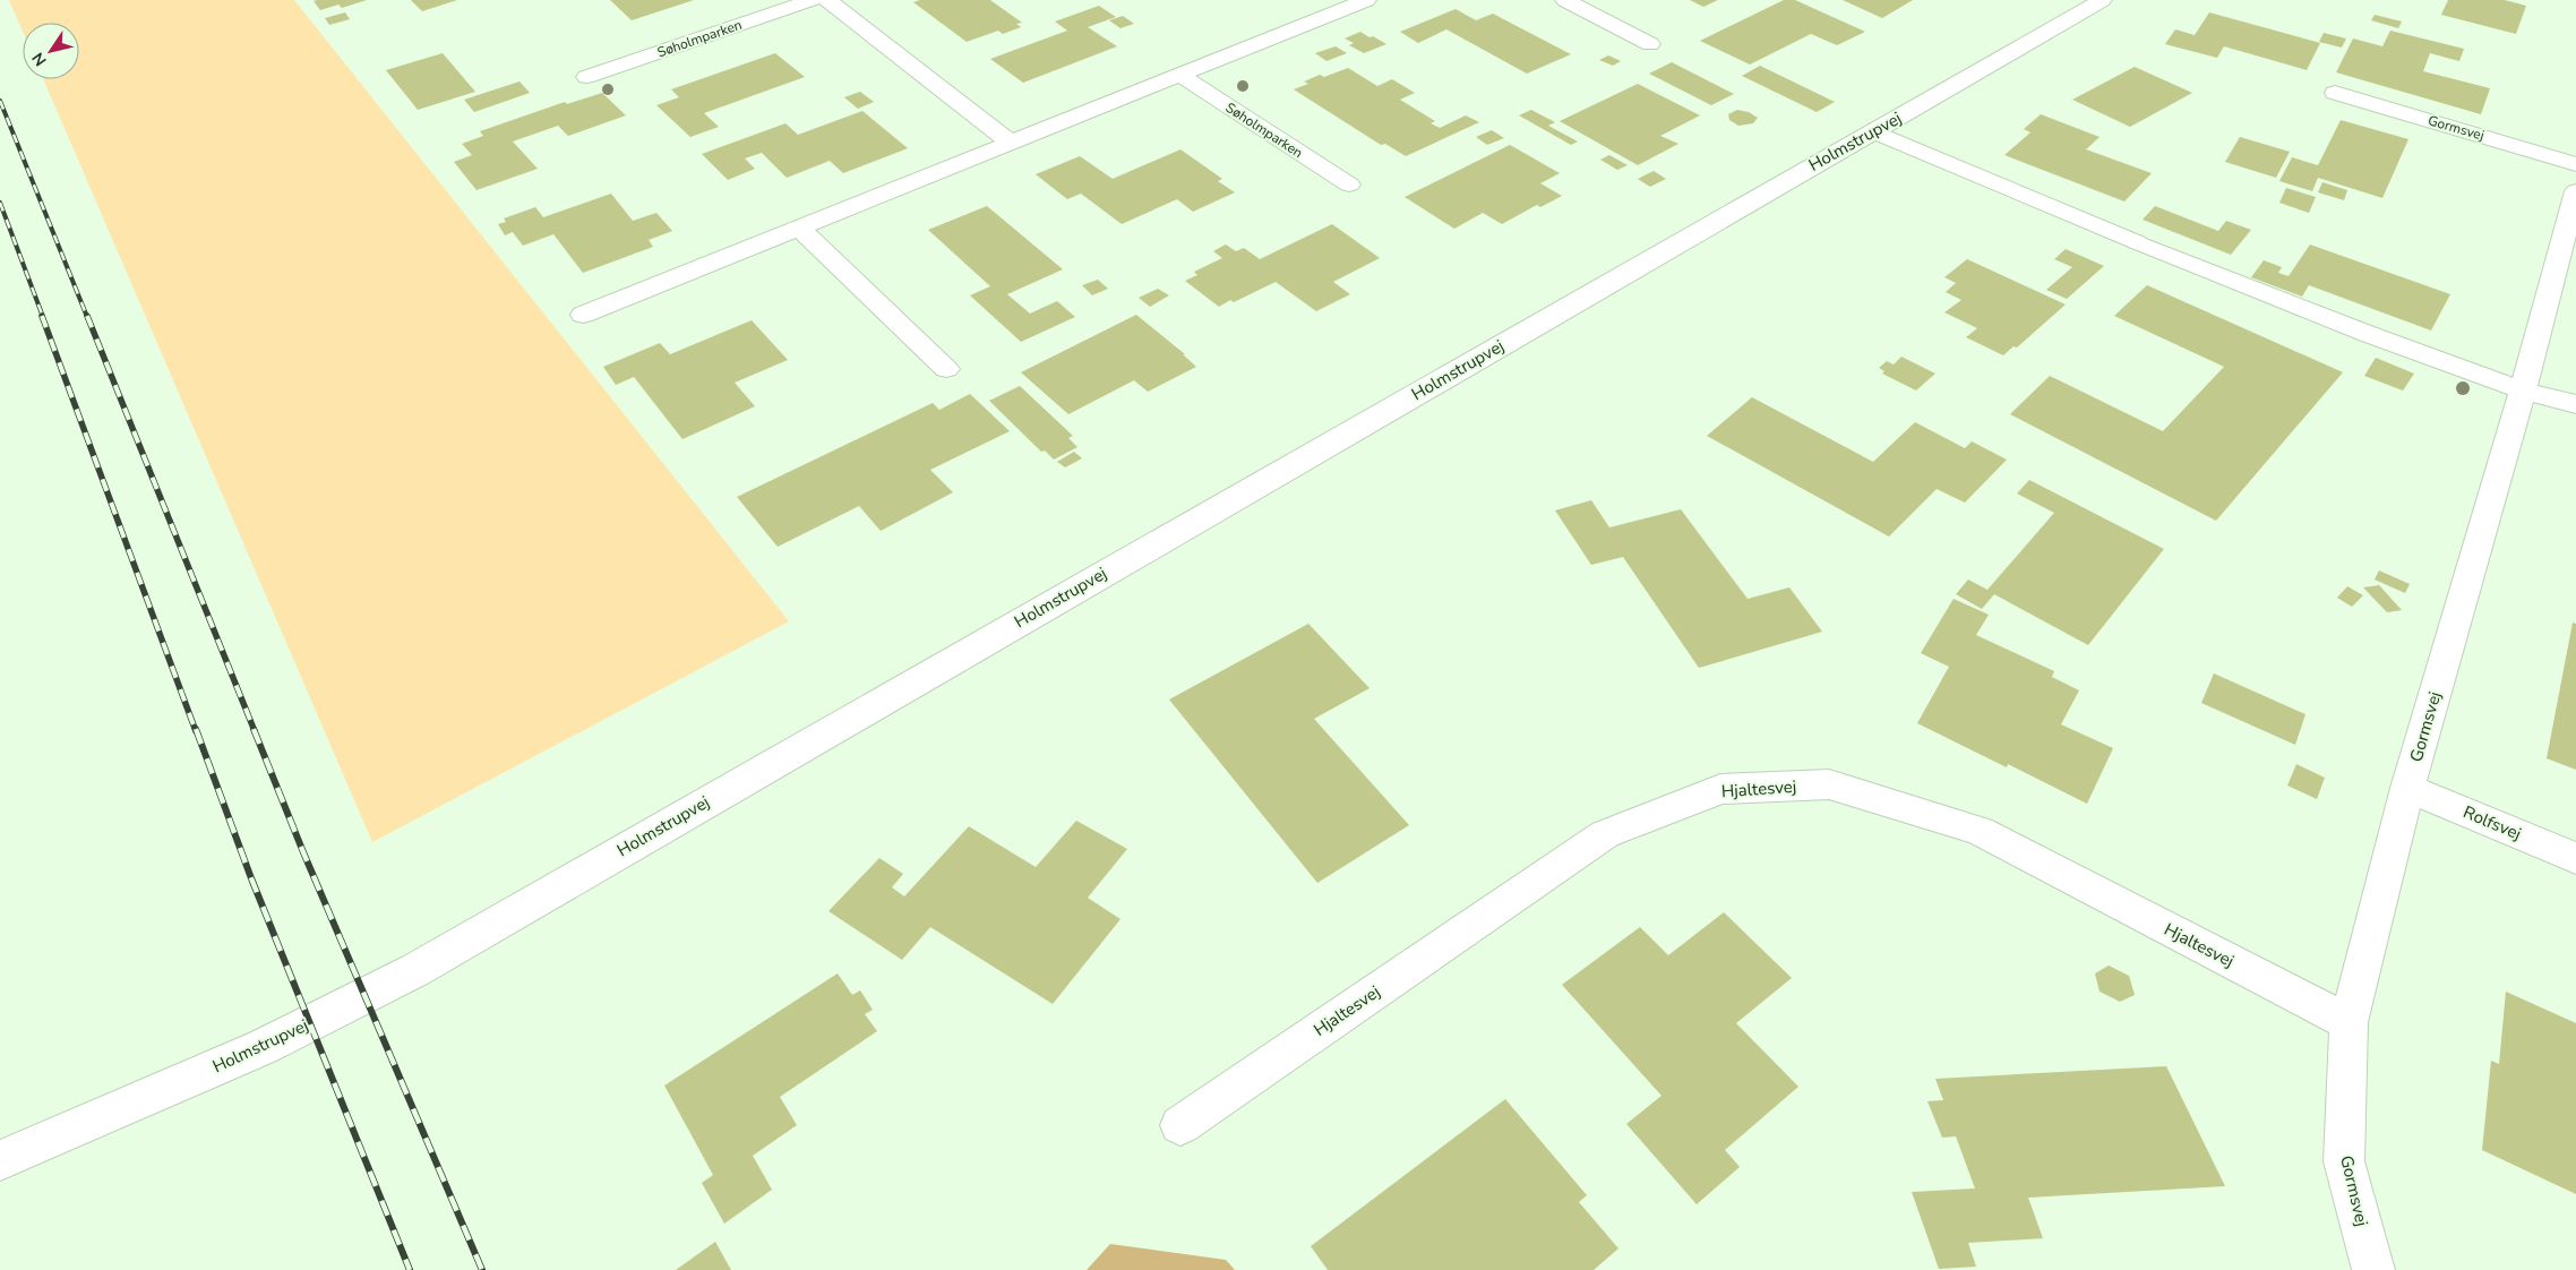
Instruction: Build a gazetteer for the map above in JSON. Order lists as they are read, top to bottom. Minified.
{"streets":{"street":["Søholmparken","Gormsvej","Holmstrupvej","Hjaltesvej","Rolfsvej"]},"crossings":[["Gormsvej","Hjaltesvej"],["Gormsvej","Rolfsvej"]],"north":"bottom left"}
